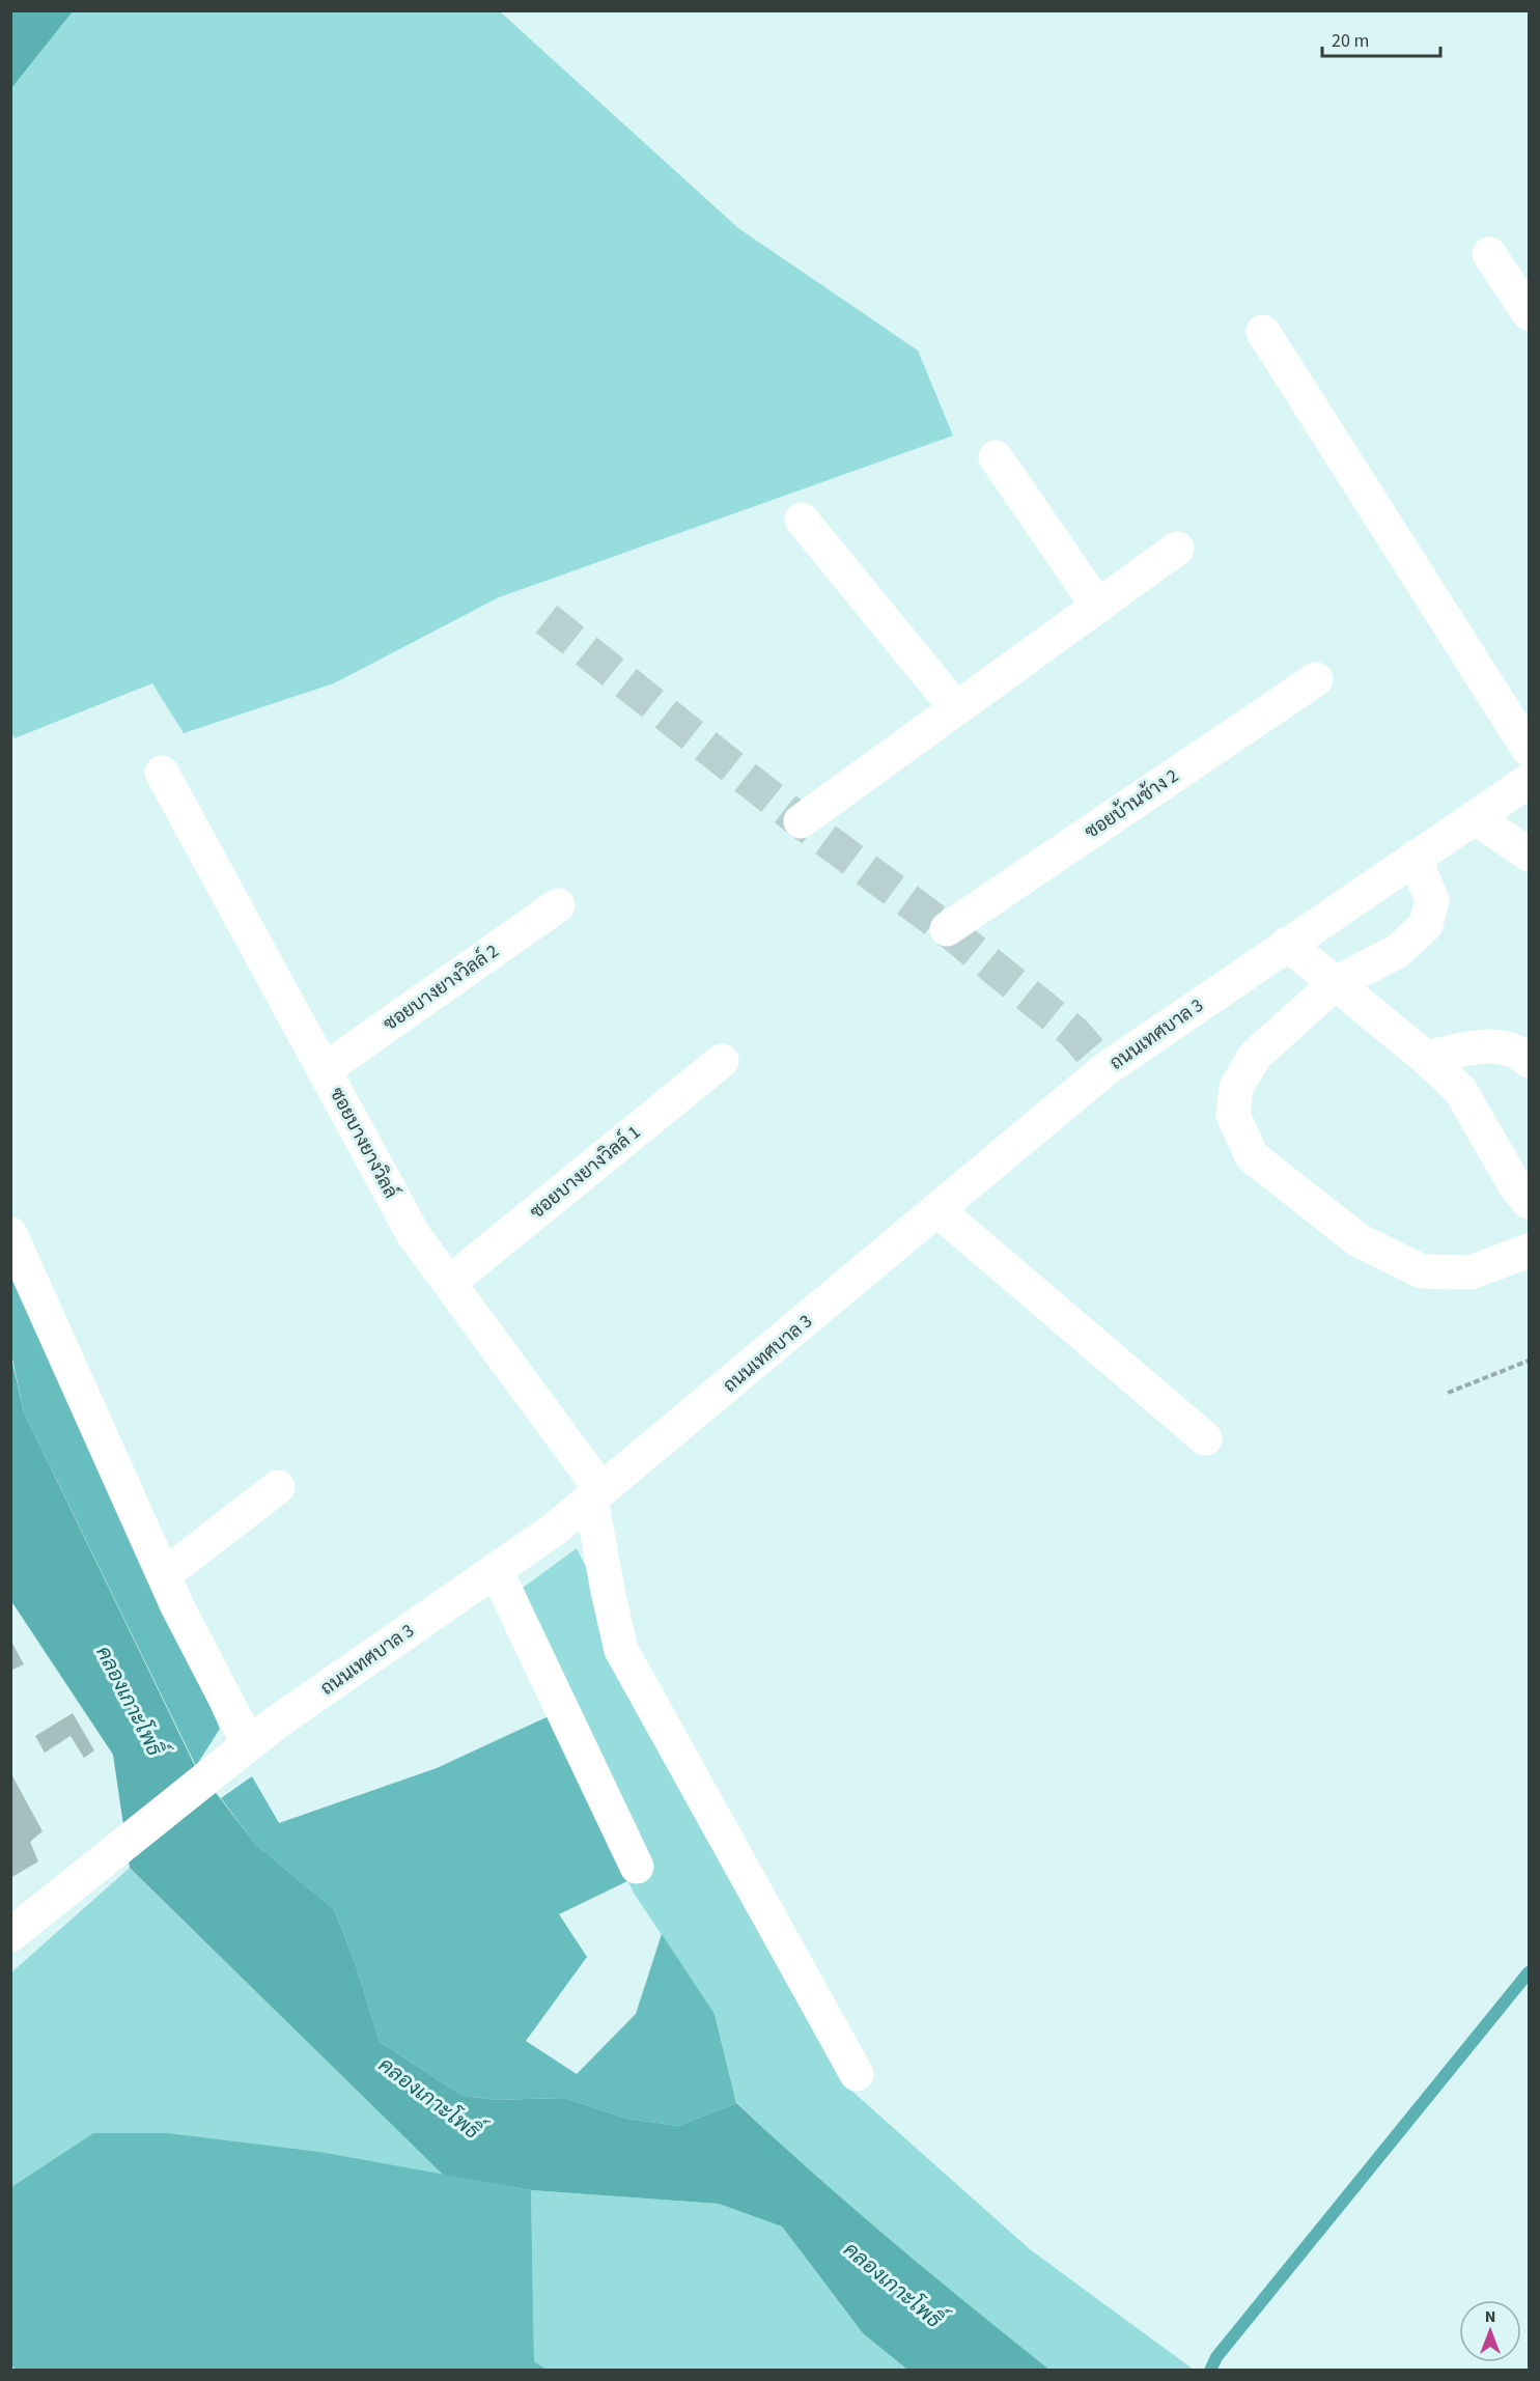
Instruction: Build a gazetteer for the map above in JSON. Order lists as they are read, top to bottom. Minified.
{"streets":{"street":["ซอยบ้านช้าง 2","ซอยบางยางวิลล์ 2","ถนนเทศบาล 3","ซอยบางยางวิลล์","ซอยบางยางวิลล์ 1"]},"crossings":[["ซอยบางยางวิลล์ 2","ซอยบางยางวิลล์"],["ถนนเทศบาล 3","ซอยบางยางวิลล์"],["ซอยบางยางวิลล์","ซอยบางยางวิลล์ 1"]],"water":["คลองเกาะโพธิ์"],"scale_bar":"20 m","north":"top"}
